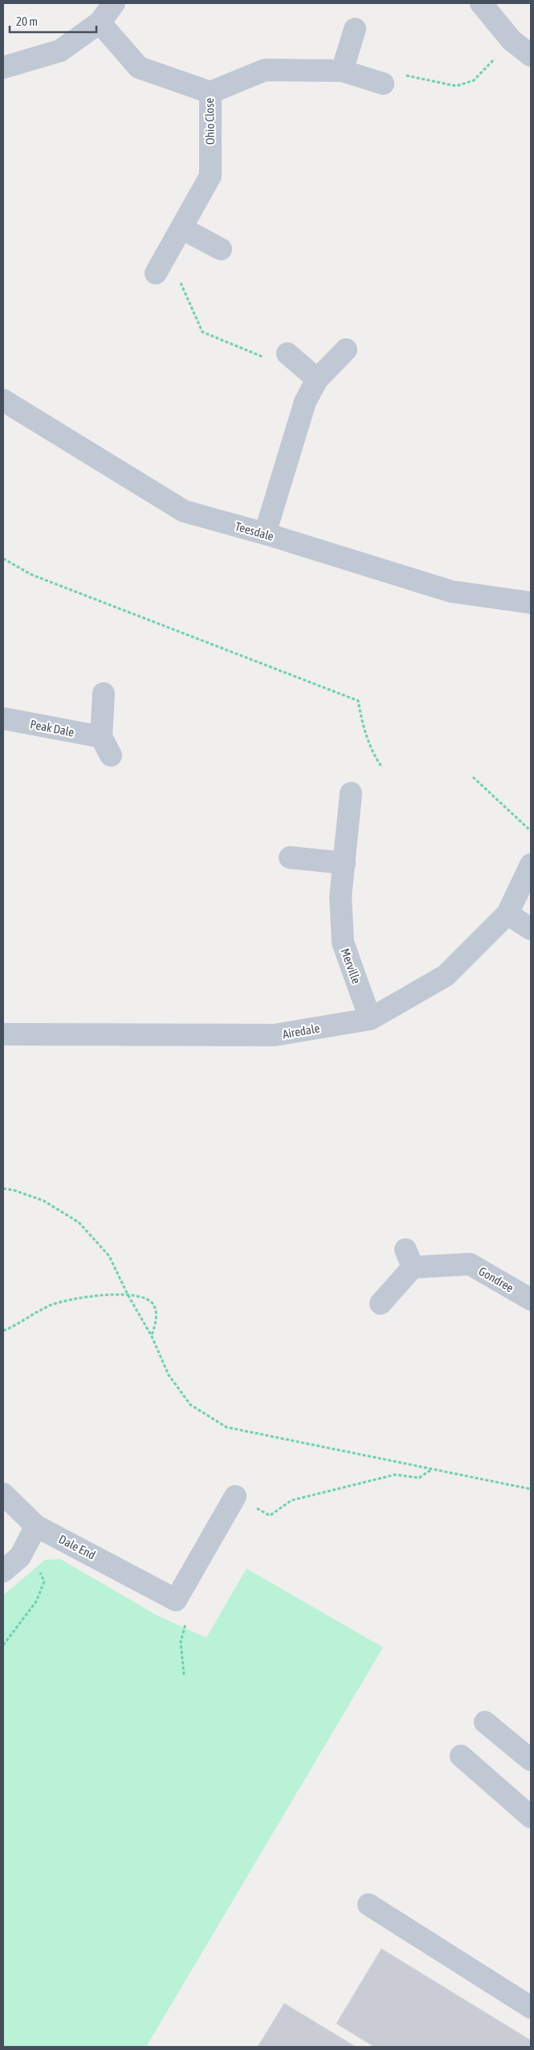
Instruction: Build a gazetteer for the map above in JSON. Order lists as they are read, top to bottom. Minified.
{"streets":{"street":["Ohio Close","Teesdale","Peak Dale","Merville","Airedale","Gondree","Dale End"]},"crossings":[["Merville","Airedale"]],"scale_bar":"20 m"}
